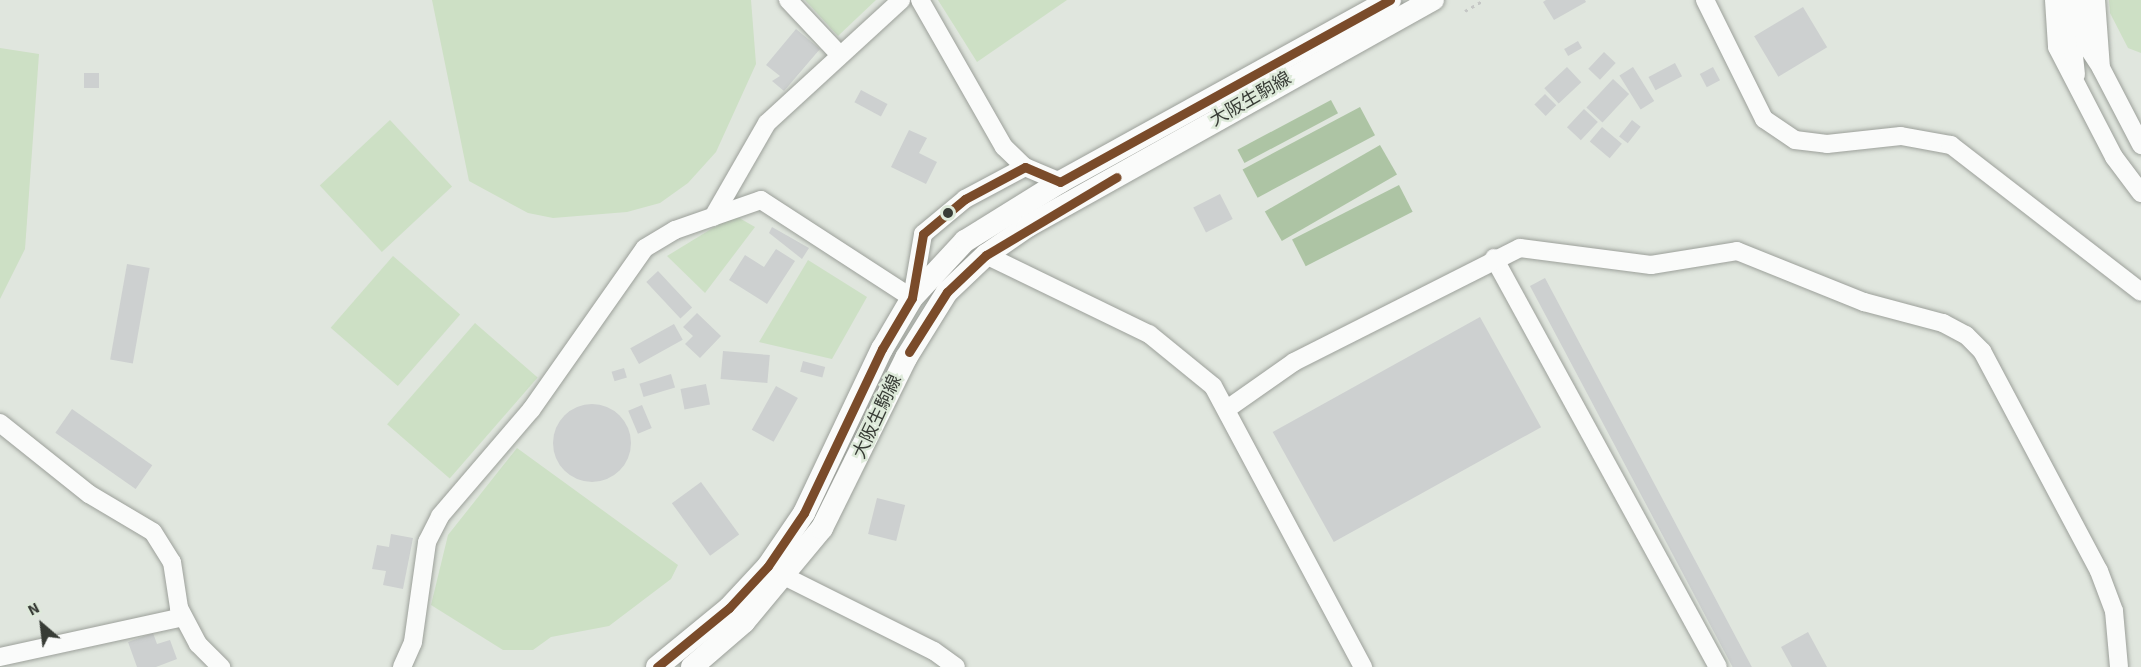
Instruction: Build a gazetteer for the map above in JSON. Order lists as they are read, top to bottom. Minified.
{"streets":{"main road":["大阪生駒線"]},"north":"top left"}
